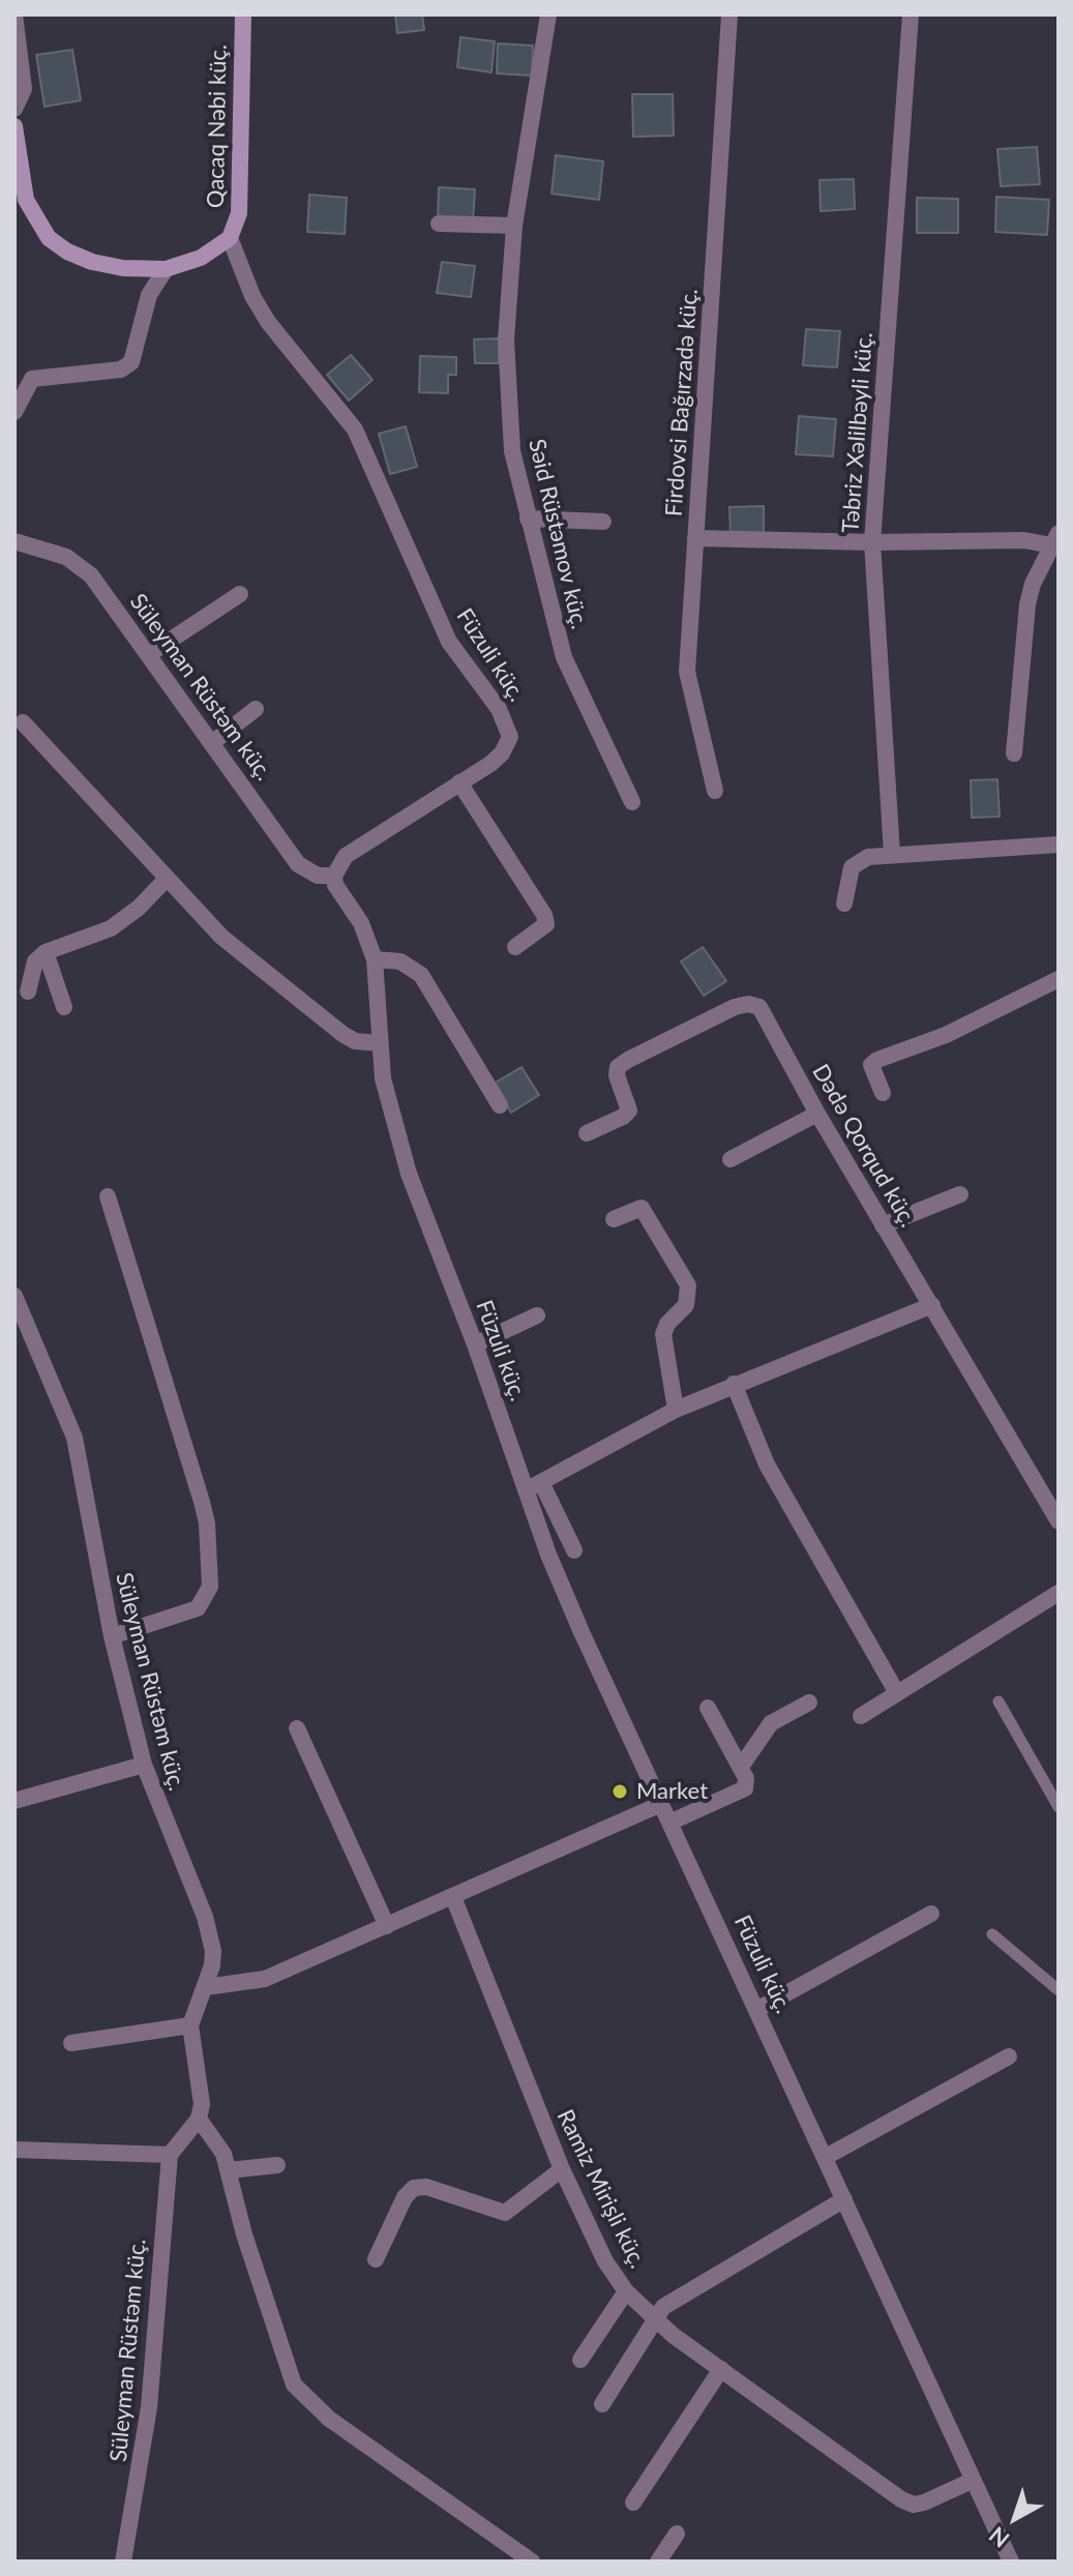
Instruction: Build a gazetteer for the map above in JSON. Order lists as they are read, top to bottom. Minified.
{"streets":{"street":["Qacaq Nəbi küç.","Firdovsi Bağırzadə küç.","Təbriz Xəlilbəyli küç.","Səid Rüstəmov küç.","Füzuli küç.","Süleyman Rüstəm küç.","Dədə Qorqud küç.","Ramiz Mirişli küç."]},"crossings":[["Qacaq Nəbi küç.","Füzuli küç."],["Füzuli küç.","Süleyman Rüstəm küç."],["Füzuli küç.","Ramiz Mirişli küç."]],"places":["Market"],"north":"bottom left"}
